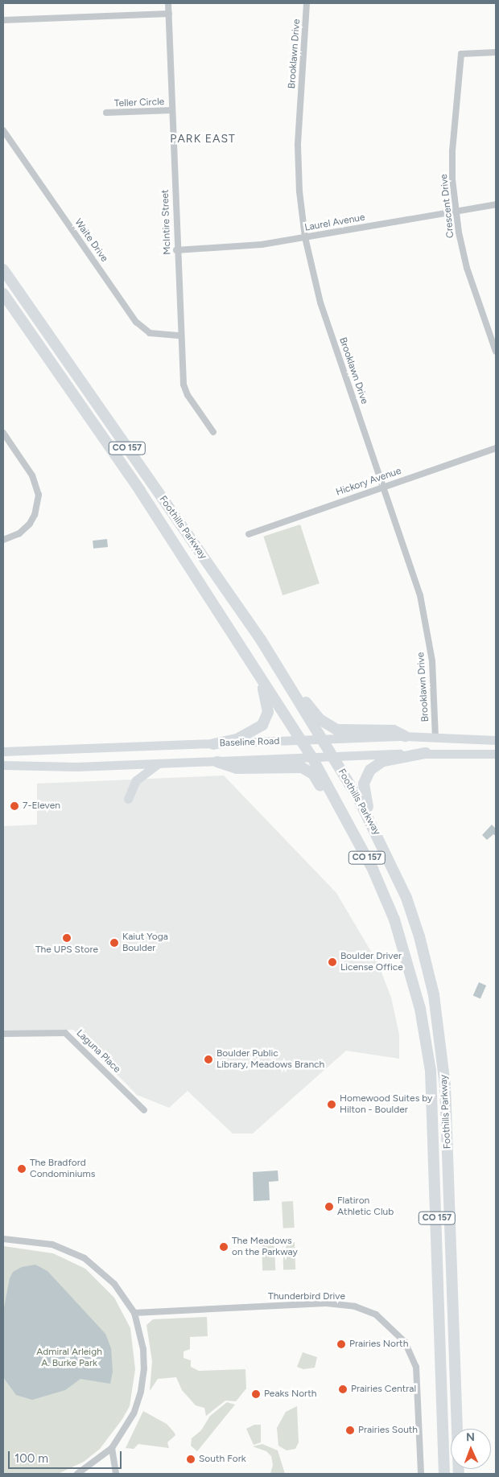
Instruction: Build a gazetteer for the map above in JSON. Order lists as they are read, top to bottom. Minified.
{"streets":{"highway":["CO 157","Foothills Parkway"],"main road":["Baseline Road"],"street":["Brooklawn Drive","Teller Circle","Crescent Drive","McIntire Street","Laurel Avenue","Waite Drive","Hickory Avenue","Laguna Place","Thunderbird Drive"]},"crossings":[["Brooklawn Drive","Laurel Avenue"],["Brooklawn Drive","Hickory Avenue"],["Brooklawn Drive","Baseline Road"],["Teller Circle","McIntire Street"],["Crescent Drive","Laurel Avenue"],["McIntire Street","Laurel Avenue"],["McIntire Street","Waite Drive"],["Foothills Parkway","Baseline Road"]],"districts":["PARK EAST"],"parks":["Admiral Arleigh A. Burke Park"],"places":["7-Eleven","The UPS Store","Kaiut Yoga Boulder","Boulder Driver License Office","Boulder Public Library, Meadows Branch","Homewood Suites by Hilton - Boulder","The Bradford Condominiums","Flatiron Athletic Club","The Meadows on the Parkway","Prairies North","Prairies Central","Peaks North","Prairies South","South Fork"],"scale_bar":"100 m","north":"top"}
